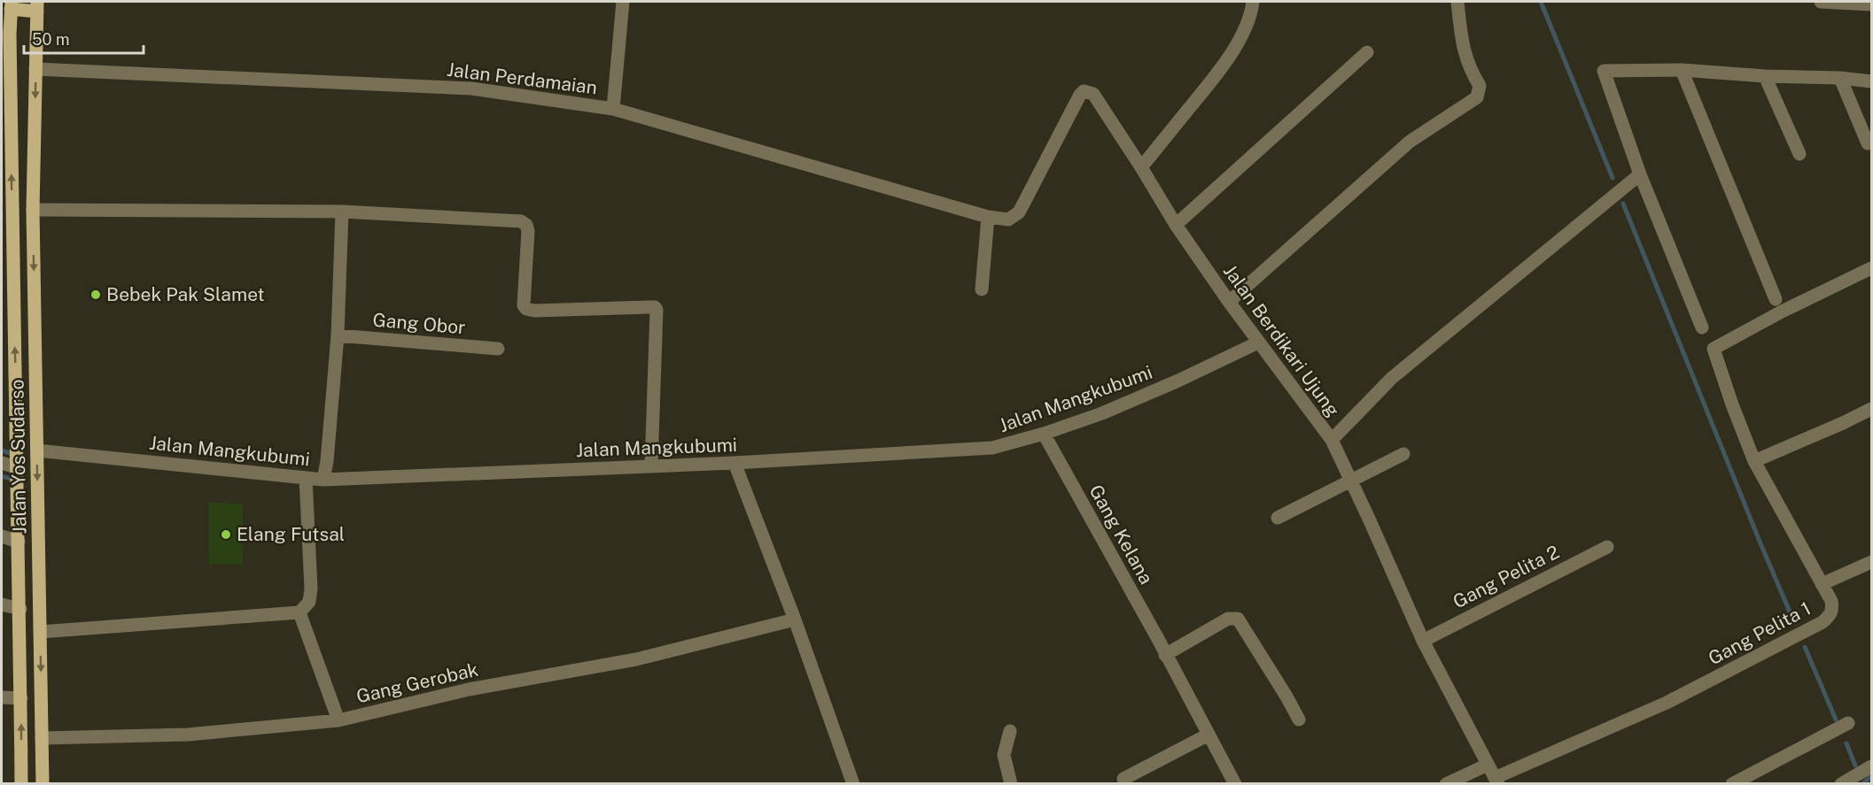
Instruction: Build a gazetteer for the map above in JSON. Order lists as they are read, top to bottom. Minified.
{"streets":{"main road":["Jalan Yos Sudarso"],"street":["Jalan Perdamaian","Gang Obor","Jalan Berdikari Ujung","Jalan Mangkubumi","Gang Kelana","Gang Pelita 2","Gang Pelita 1","Gang Gerobak"]},"crossings":[["Jalan Perdamaian","Jalan Berdikari Ujung"],["Jalan Perdamaian","Jalan Yos Sudarso"],["Jalan Berdikari Ujung","Jalan Mangkubumi"],["Jalan Berdikari Ujung","Gang Pelita 2"],["Jalan Berdikari Ujung","Gang Pelita 1"],["Jalan Mangkubumi","Jalan Yos Sudarso"],["Jalan Mangkubumi","Gang Kelana"],["Jalan Yos Sudarso","Gang Gerobak"]],"places":["Bebek Pak Slamet","Elang Futsal"],"scale_bar":"50 m"}
